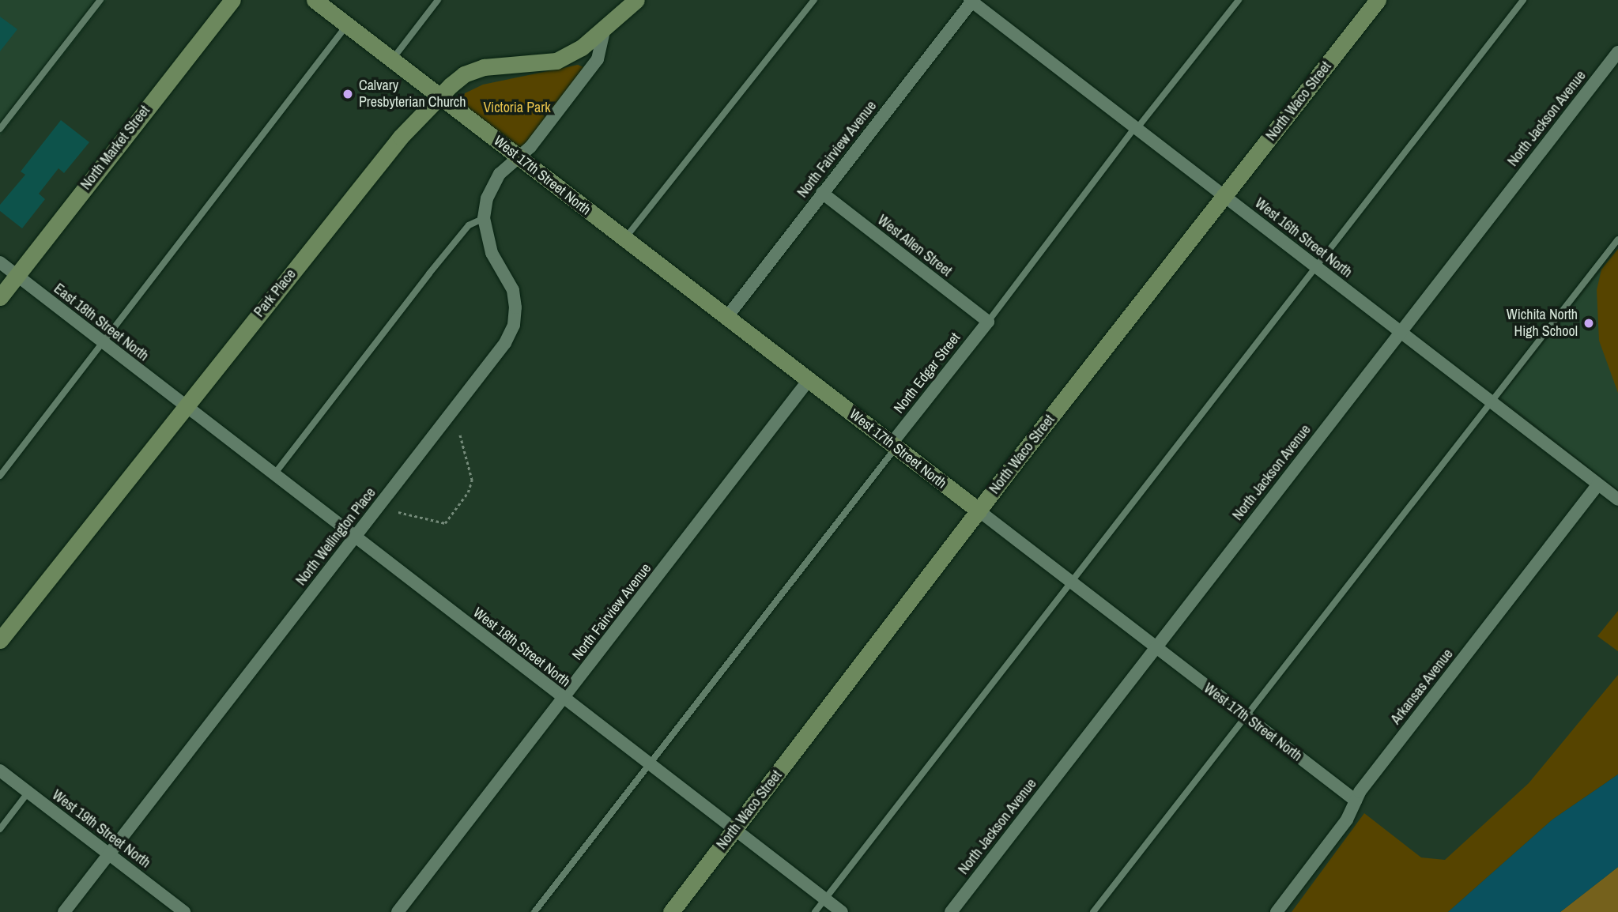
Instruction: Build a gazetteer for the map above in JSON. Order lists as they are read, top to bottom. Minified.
{"streets":{"street":["North Waco Street","North Jackson Avenue","North Market Street","North Fairview Avenue","West 17th Street North","West 16th Street North","West Allen Street","Park Place","East 18th Street North","North Edgar Street","North Wellington Place","West 18th Street North","Arkansas Avenue","West 19th Street North"]},"crossings":[["North Waco Street","West 17th Street North"],["North Waco Street","West 16th Street North"],["North Waco Street","West 18th Street North"],["North Jackson Avenue","West 17th Street North"],["North Jackson Avenue","West 16th Street North"],["North Market Street","East 18th Street North"],["North Fairview Avenue","West 17th Street North"],["North Fairview Avenue","West 16th Street North"],["North Fairview Avenue","West Allen Street"],["North Fairview Avenue","West 18th Street North"],["West 17th Street North","Park Place"],["West 17th Street North","North Edgar Street"],["West 17th Street North","North Wellington Place"],["West 17th Street North","Arkansas Avenue"],["West 16th Street North","Arkansas Avenue"],["West Allen Street","North Edgar Street"],["Park Place","East 18th Street North"],["Park Place","West 18th Street North"],["East 18th Street North","West 18th Street North"],["North Wellington Place","West 18th Street North"],["North Wellington Place","West 19th Street North"]],"parks":["Victoria Park"],"places":["Calvary Presbyterian Church","Wichita North High School"]}
